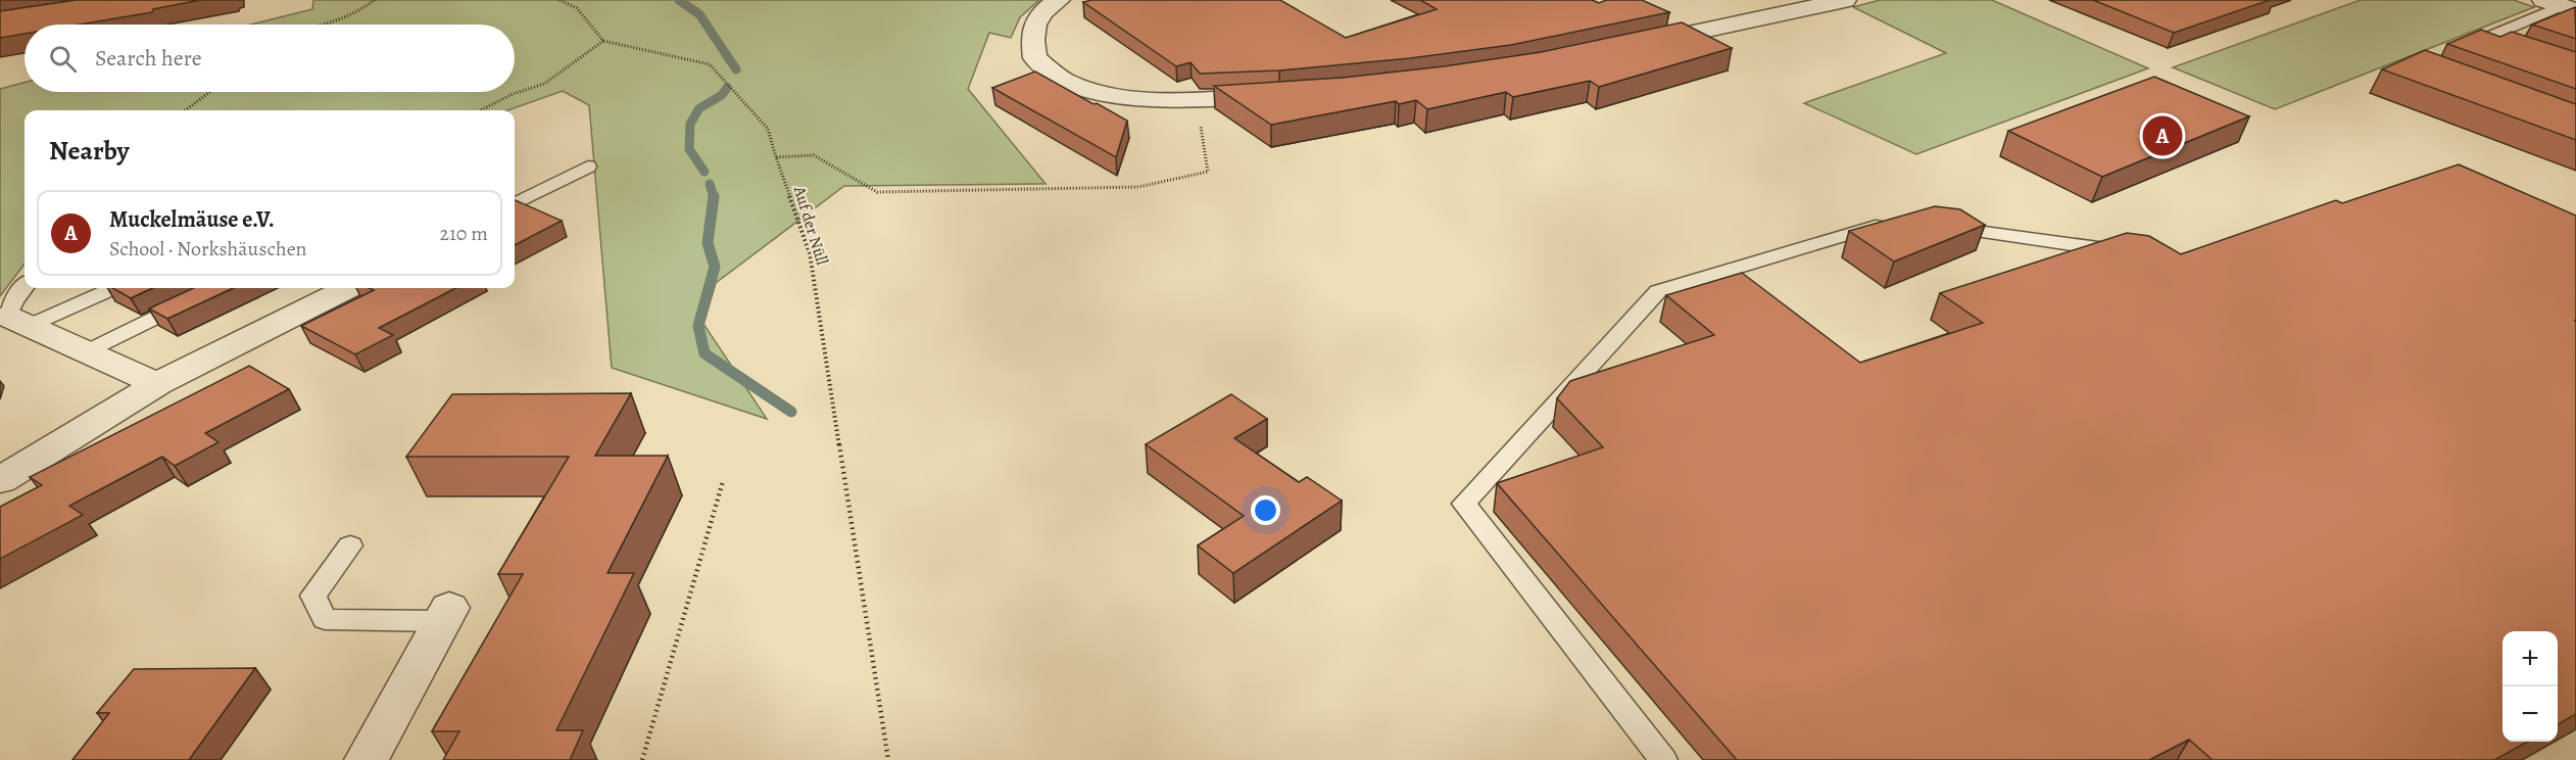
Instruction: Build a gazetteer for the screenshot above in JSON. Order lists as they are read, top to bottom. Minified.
{"streets":{"path":["Auf der Nüll"]},"page":{"search":"Search here","heading":"Nearby","pins":"A","list":[{"mark":"A","name":"Muckelmäuse e.V.","note":"School · Norkshäuschen","value":"210 m"}],"map_buttons":["+","−"]}}
